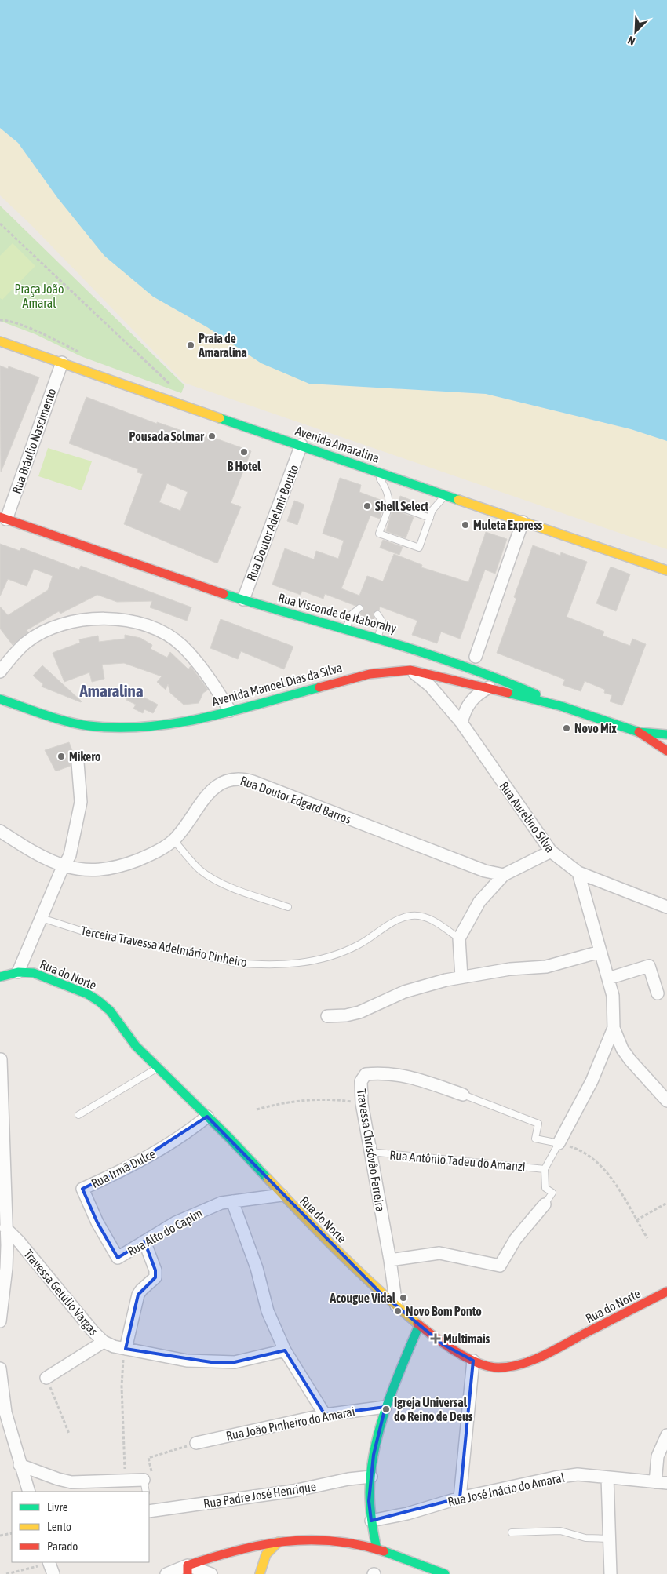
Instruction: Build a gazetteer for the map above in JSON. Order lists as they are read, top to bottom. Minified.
{"streets":{"street":["Rua Bráulio Nascimento","Avenida Amaralina","Rua Doutor Adelmir Boutto","Rua Visconde de Itaborahy","Avenida Manoel Dias da Silva","Rua Doutor Edgard Barros","Rua Aurelino Silva","Rua do Norte","Travessa Chrisóvâo Ferreira","Rua Irmã Dulce","Rua Alto do Capim","Travessa Getúlio Vargas","Rua João Pinheiro do Amarai","Rua José Inácio do Amaral","Rua Padre José Henrique"],"lane":["Terceira Travessa Adelmário Pinheiro","Rua Antônio Tadeu do Amanzi"]},"crossings":[["Rua Bráulio Nascimento","Avenida Amaralina"],["Rua Bráulio Nascimento","Rua Visconde de Itaborahy"],["Avenida Amaralina","Rua Doutor Adelmir Boutto"],["Rua Doutor Adelmir Boutto","Rua Visconde de Itaborahy"],["Rua Visconde de Itaborahy","Avenida Manoel Dias da Silva"],["Avenida Manoel Dias da Silva","Rua Aurelino Silva"],["Rua do Norte","Travessa Chrisóvâo Ferreira"],["Rua do Norte","Rua Irmã Dulce"],["Rua do Norte","Rua Alto do Capim"],["Travessa Chrisóvâo Ferreira","Rua Antônio Tadeu do Amanzi"],["Rua Irmã Dulce","Rua Alto do Capim"]],"districts":["Amaralina"],"parks":["Praça João Amaral"],"places":{"other":["Praia de Amaralina","Pousada Solmar","B Hotel","Shell Select","Muleta Express","Novo Mix","Mikero","Acougue Vidal","Novo Bom Ponto","Igreja Universal do Reino de Deus"],"health":["Multimais"]},"legend":["Livre","Lento","Parado"],"north":"bottom left"}
